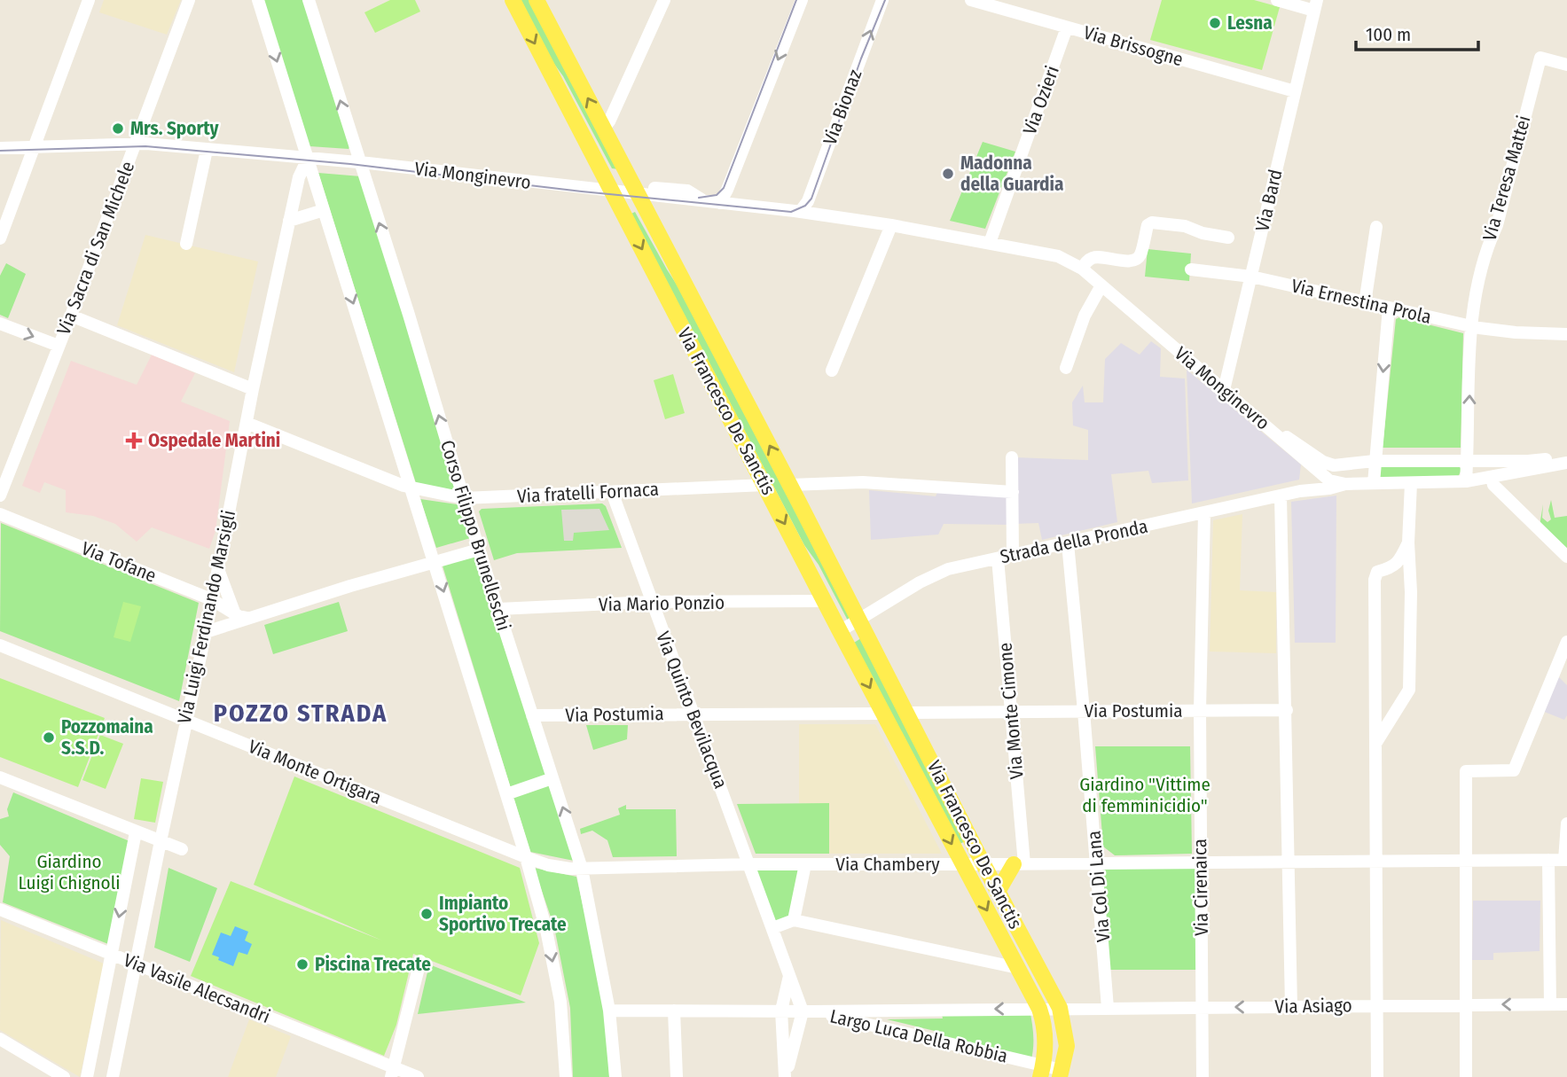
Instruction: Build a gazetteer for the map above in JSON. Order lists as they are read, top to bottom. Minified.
{"streets":{"main road":["Via Francesco De Sanctis"],"street":["Via Brissogne","Via Ozieri","Via Bionaz","Via Monginevro","Via Teresa Mattei","Via Bard","Via Sacra di San Michele","Via Ernestina Prola","Via fratelli Fornaca","Corso Filippo Brunelleschi","Strada della Pronda","Via Tofane","Via Mario Ponzio","Via Luigi Ferdinando Marsigli","Via Quinto Bevilacqua","Via Monte Cimone","Via Postumia","Via Monte Ortigara","Via Chambery","Via Col Di Lana","Via Cirenaica","Via Vasile Alecsandri","Via Asiago","Largo Luca Della Robbia"]},"crossings":[["Via Brissogne","Via Ozieri"],["Via Brissogne","Via Bard"],["Via Ozieri","Via Monginevro"],["Via Bionaz","Via Monginevro"],["Via Monginevro","Via Bard"],["Via Monginevro","Via Sacra di San Michele"],["Via Monginevro","Via Francesco De Sanctis"],["Via Monginevro","Corso Filippo Brunelleschi"],["Via Monginevro","Strada della Pronda"],["Via Monginevro","Via Luigi Ferdinando Marsigli"],["Via Teresa Mattei","Via Ernestina Prola"],["Via Bard","Via Ernestina Prola"],["Via Francesco De Sanctis","Via fratelli Fornaca"],["Via Francesco De Sanctis","Strada della Pronda"],["Via Francesco De Sanctis","Via Mario Ponzio"],["Via Francesco De Sanctis","Via Postumia"],["Via Francesco De Sanctis","Via Chambery"],["Via Francesco De Sanctis","Via Asiago"],["Via Francesco De Sanctis","Largo Luca Della Robbia"],["Via fratelli Fornaca","Corso Filippo Brunelleschi"],["Via fratelli Fornaca","Via Luigi Ferdinando Marsigli"],["Via fratelli Fornaca","Via Quinto Bevilacqua"],["Corso Filippo Brunelleschi","Via Mario Ponzio"],["Corso Filippo Brunelleschi","Via Postumia"],["Corso Filippo Brunelleschi","Via Chambery"],["Strada della Pronda","Via Monte Cimone"],["Strada della Pronda","Via Postumia"],["Strada della Pronda","Via Col Di Lana"],["Via Tofane","Via Luigi Ferdinando Marsigli"],["Via Mario Ponzio","Via Quinto Bevilacqua"],["Via Luigi Ferdinando Marsigli","Via Monte Ortigara"],["Via Luigi Ferdinando Marsigli","Via Vasile Alecsandri"],["Via Quinto Bevilacqua","Via Postumia"],["Via Quinto Bevilacqua","Via Chambery"],["Via Quinto Bevilacqua","Largo Luca Della Robbia"],["Via Monte Cimone","Via Postumia"],["Via Monte Cimone","Via Chambery"],["Via Postumia","Via Col Di Lana"],["Via Postumia","Via Cirenaica"],["Via Monte Ortigara","Via Chambery"],["Via Chambery","Via Col Di Lana"],["Via Chambery","Via Cirenaica"],["Via Col Di Lana","Via Asiago"],["Via Cirenaica","Via Asiago"],["Via Asiago","Largo Luca Della Robbia"]],"districts":["POZZO STRADA"],"parks":["Giardino \"Vittime di femminicidio\"","Giardino Luigi Chignoli"],"places":{"other":["Lesna","Mrs. Sporty","Madonna della Guardia","Pozzomaina S.S.D.","Impianto Sportivo Trecate","Piscina Trecate"],"health":["Ospedale Martini"]},"scale_bar":"100 m"}
